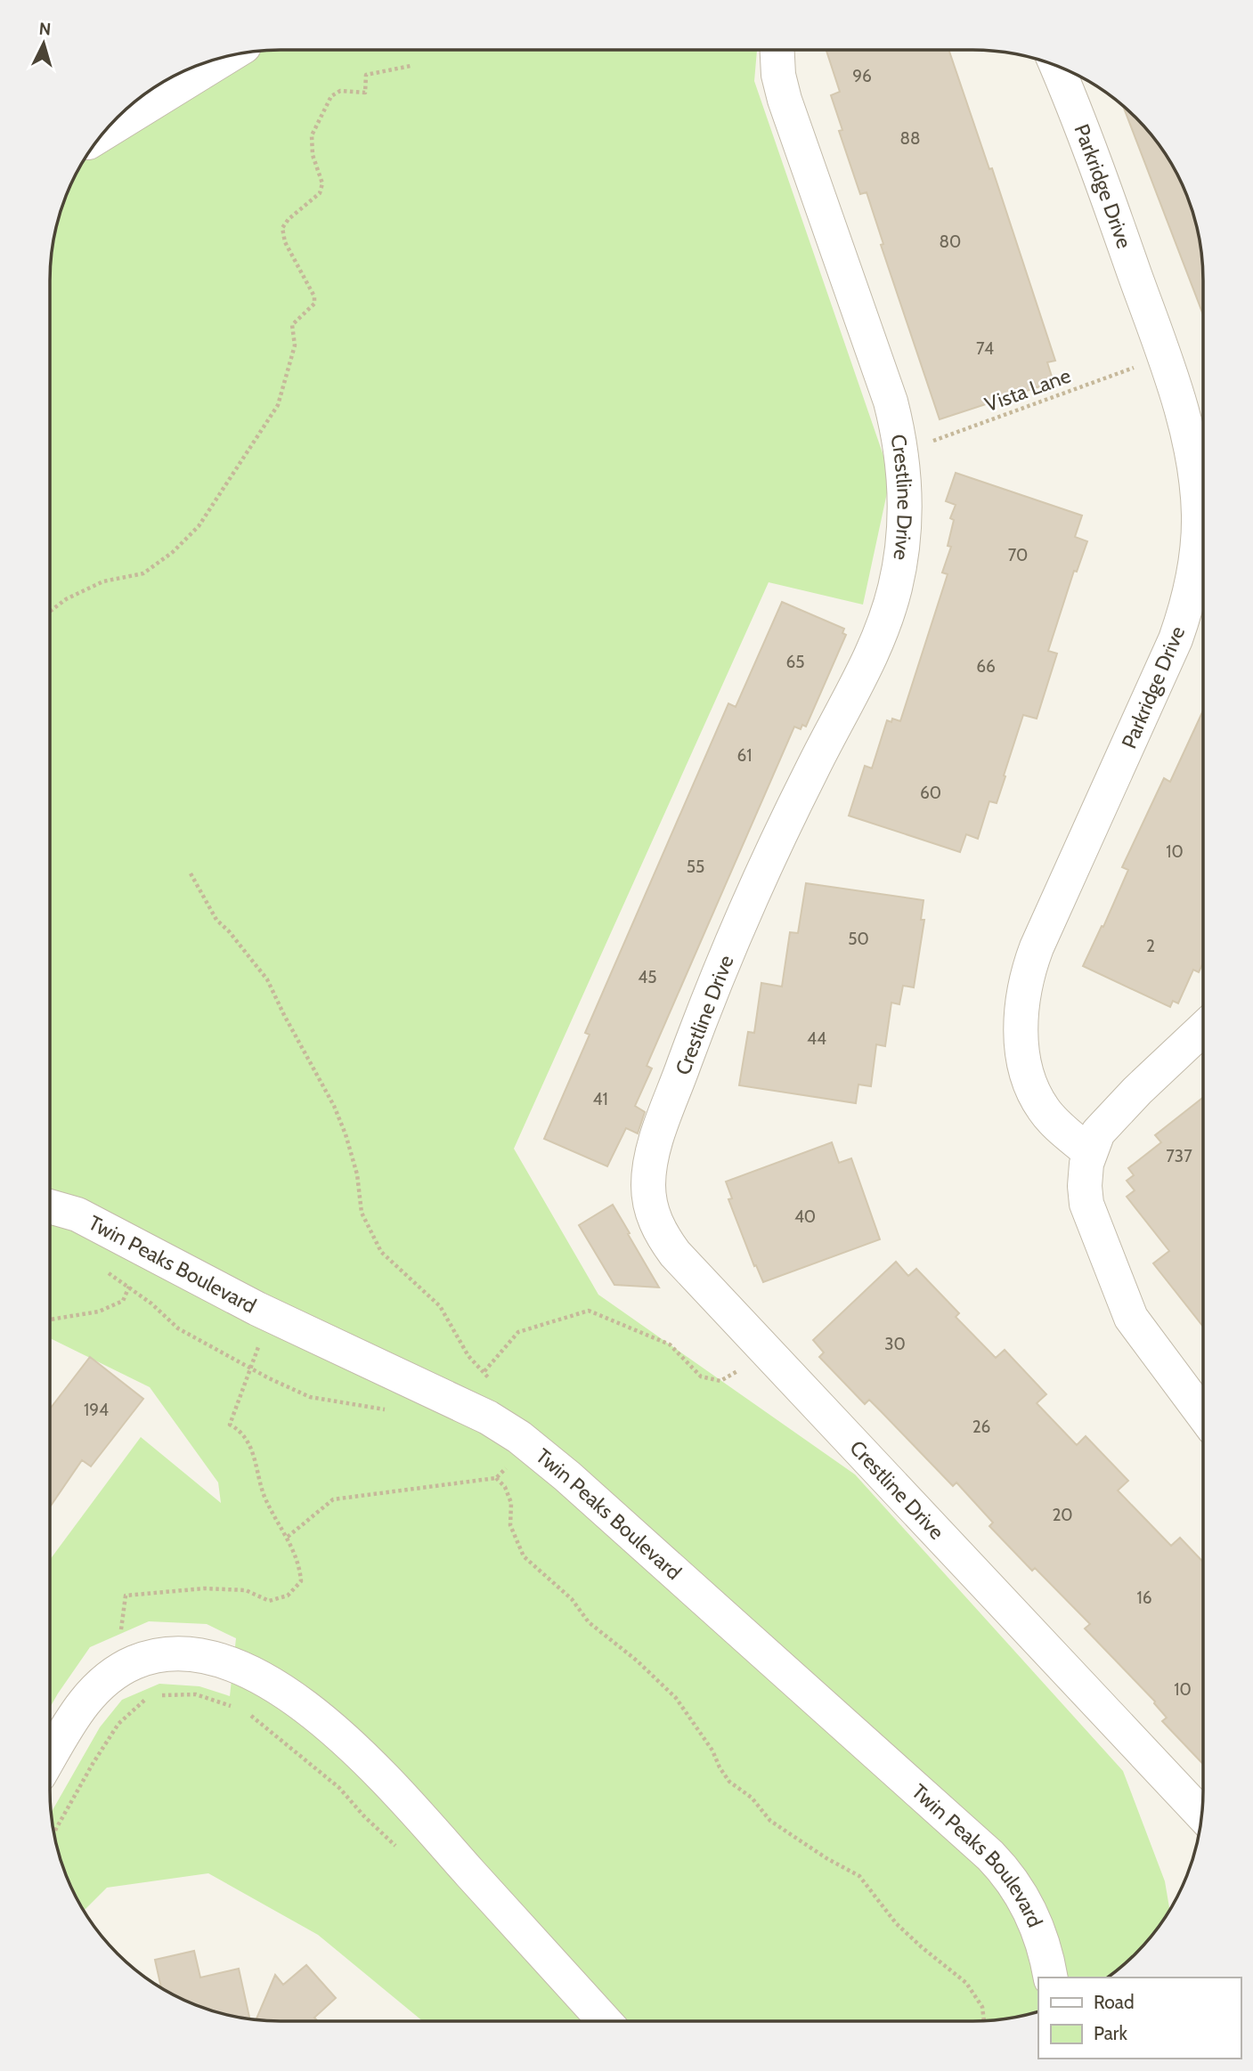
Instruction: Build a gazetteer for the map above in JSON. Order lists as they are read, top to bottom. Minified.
{"streets":{"street":["Parkridge Drive","Crestline Drive","Twin Peaks Boulevard"],"path":["Vista Lane"]},"crossings":[["Parkridge Drive","Vista Lane"],["Vista Lane","Crestline Drive"]],"house_numbers":["96","88","80","74","70","65","66","61","60","10","55","50","2","45","44","41","737","40","30","194","26","20","16","10"],"legend":["Road","Park"],"north":"top"}
